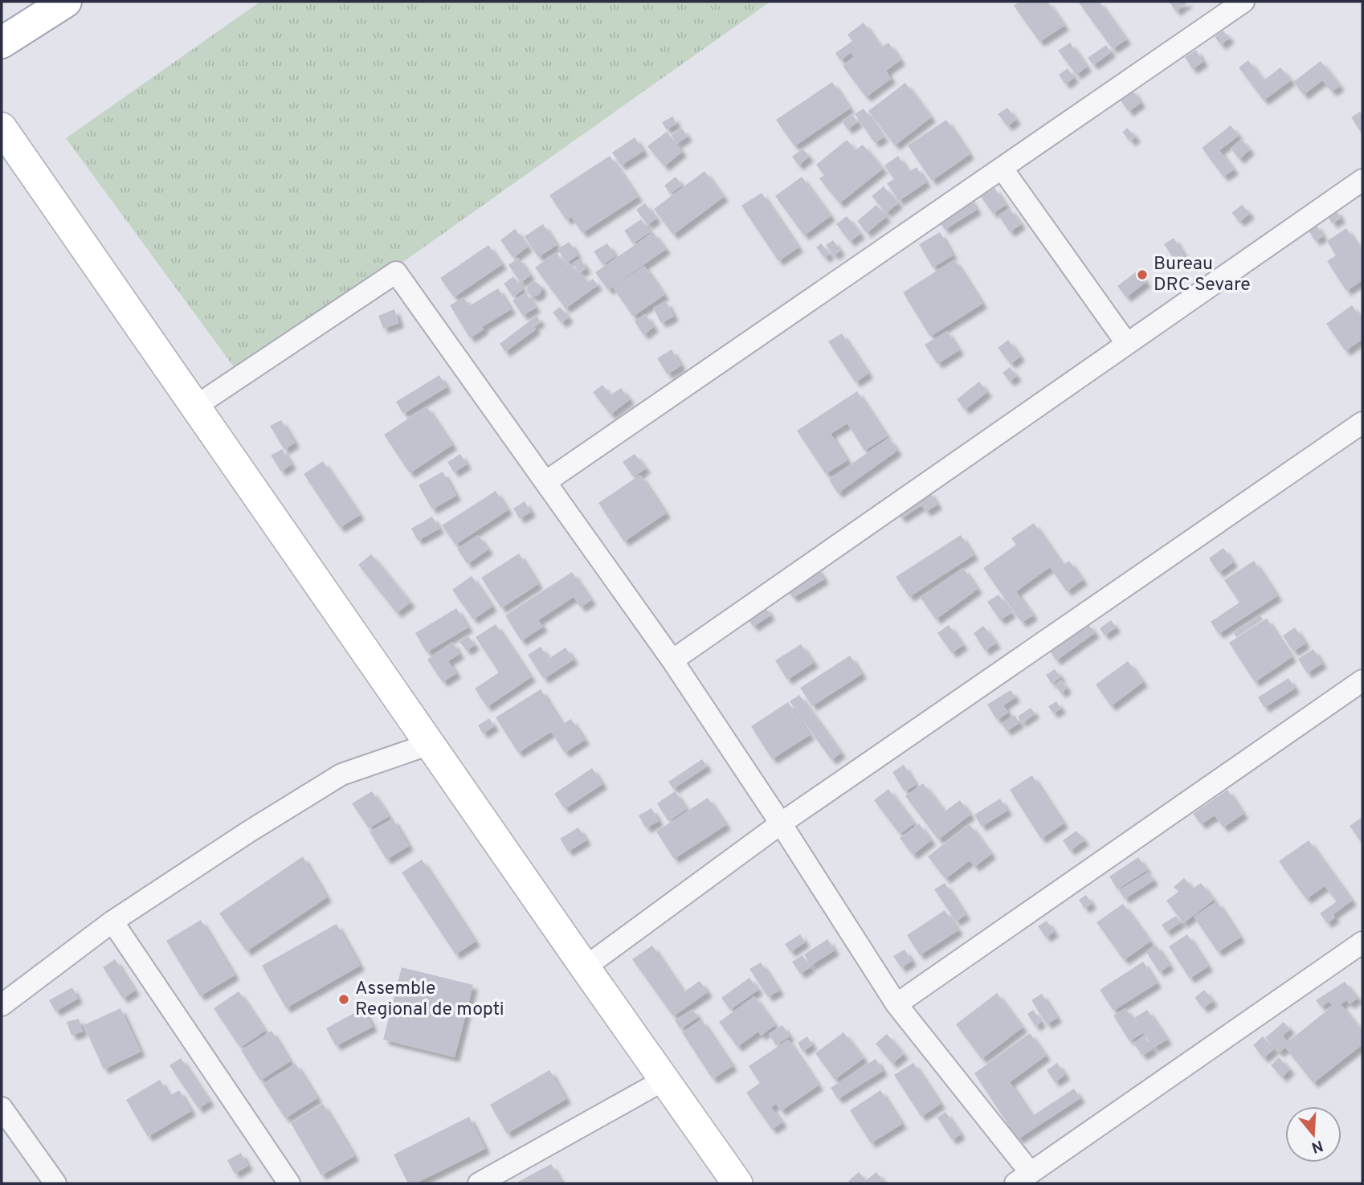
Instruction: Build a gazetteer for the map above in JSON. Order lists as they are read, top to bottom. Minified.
{"places":["Bureau DRC Sevare","Assemble Regional de mopti"],"north":"bottom"}
